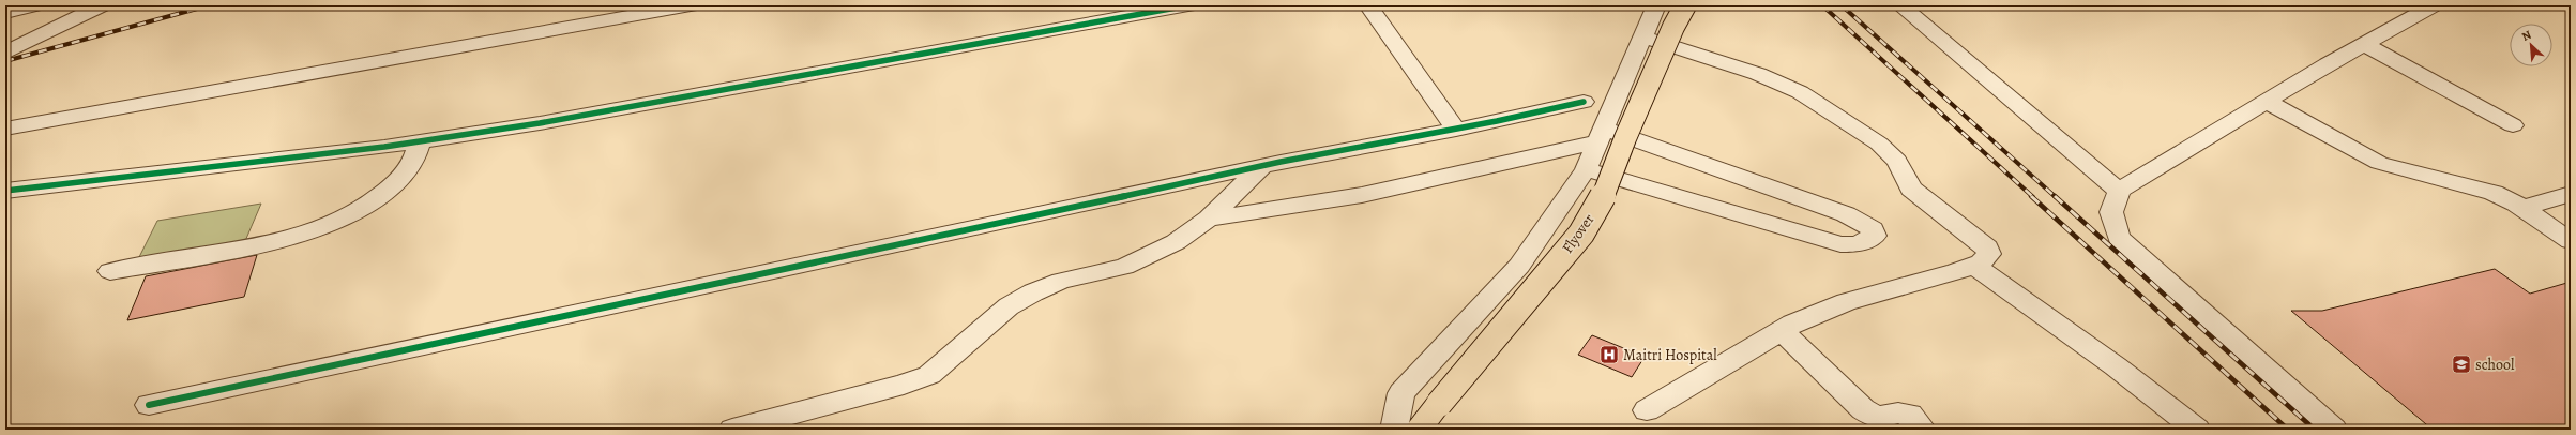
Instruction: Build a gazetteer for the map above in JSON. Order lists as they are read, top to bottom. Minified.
{"streets":{"highway":["Flyover"]},"places":{"hospital":["Maitri Hospital"],"school or university":["school"]},"north":"top left"}
